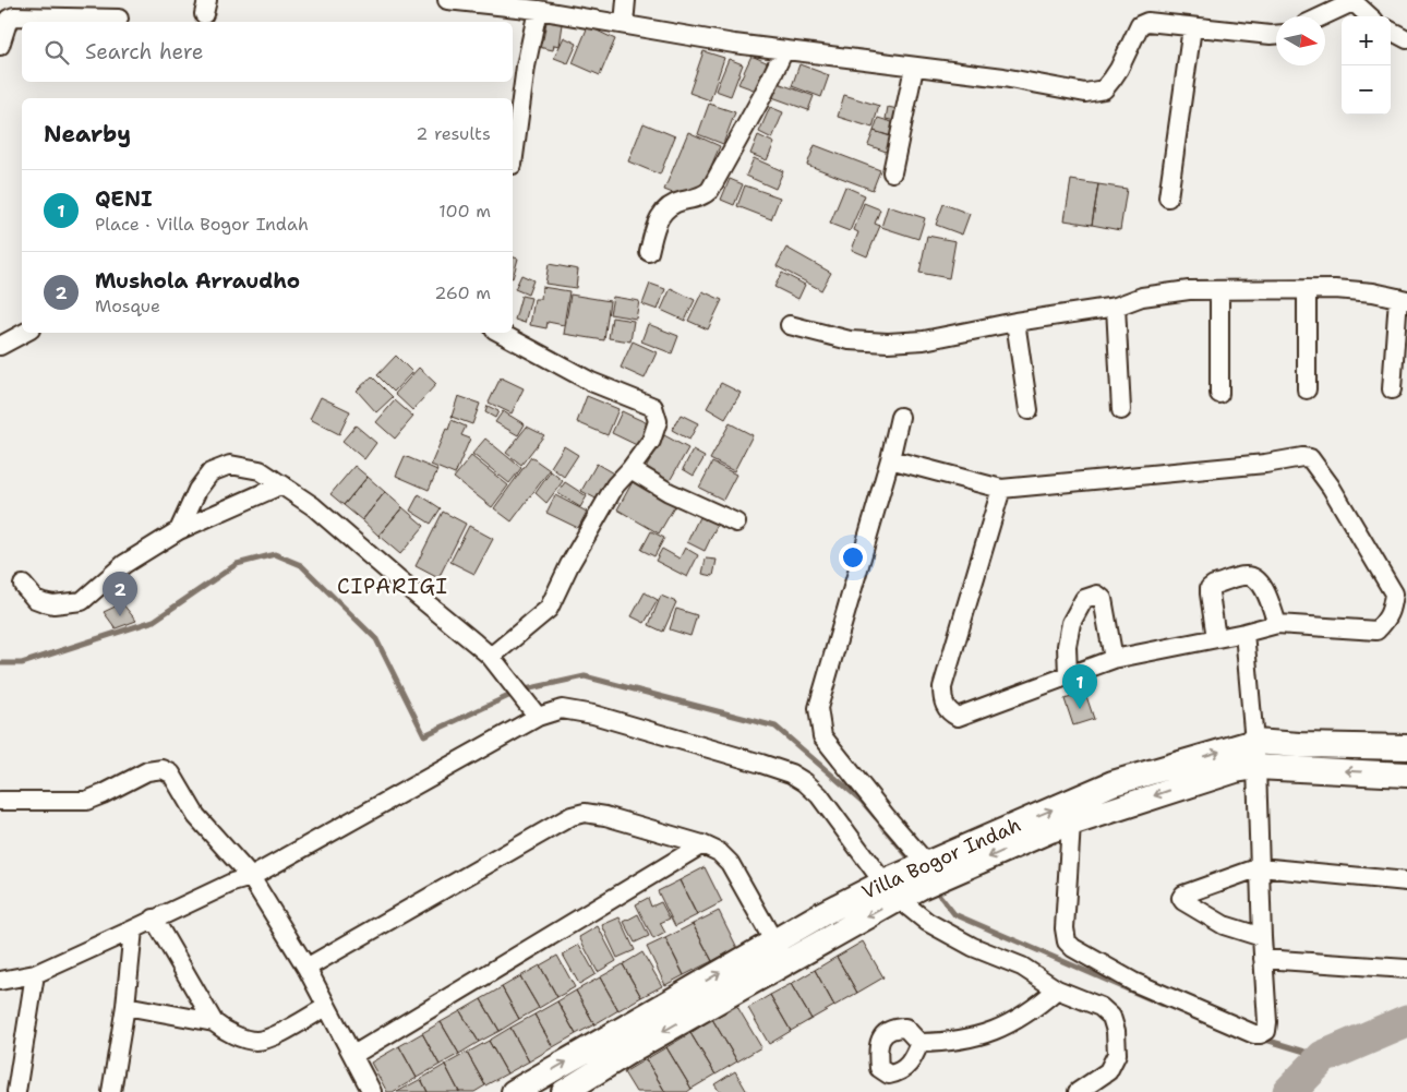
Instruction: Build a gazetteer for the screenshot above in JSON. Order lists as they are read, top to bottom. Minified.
{"streets":{"street":["Villa Bogor Indah"]},"districts":["CIPARIGI"],"north":"right","page":{"map_buttons":["+","−"],"search":"Search here","heading":["Nearby","2 results"],"list":[{"mark":"1","name":"QENI","note":"Place · Villa Bogor Indah","value":"100 m"},{"mark":"2","name":"Mushola Arraudho","note":"Mosque","value":"260 m"}],"pins":["2","1"]}}
